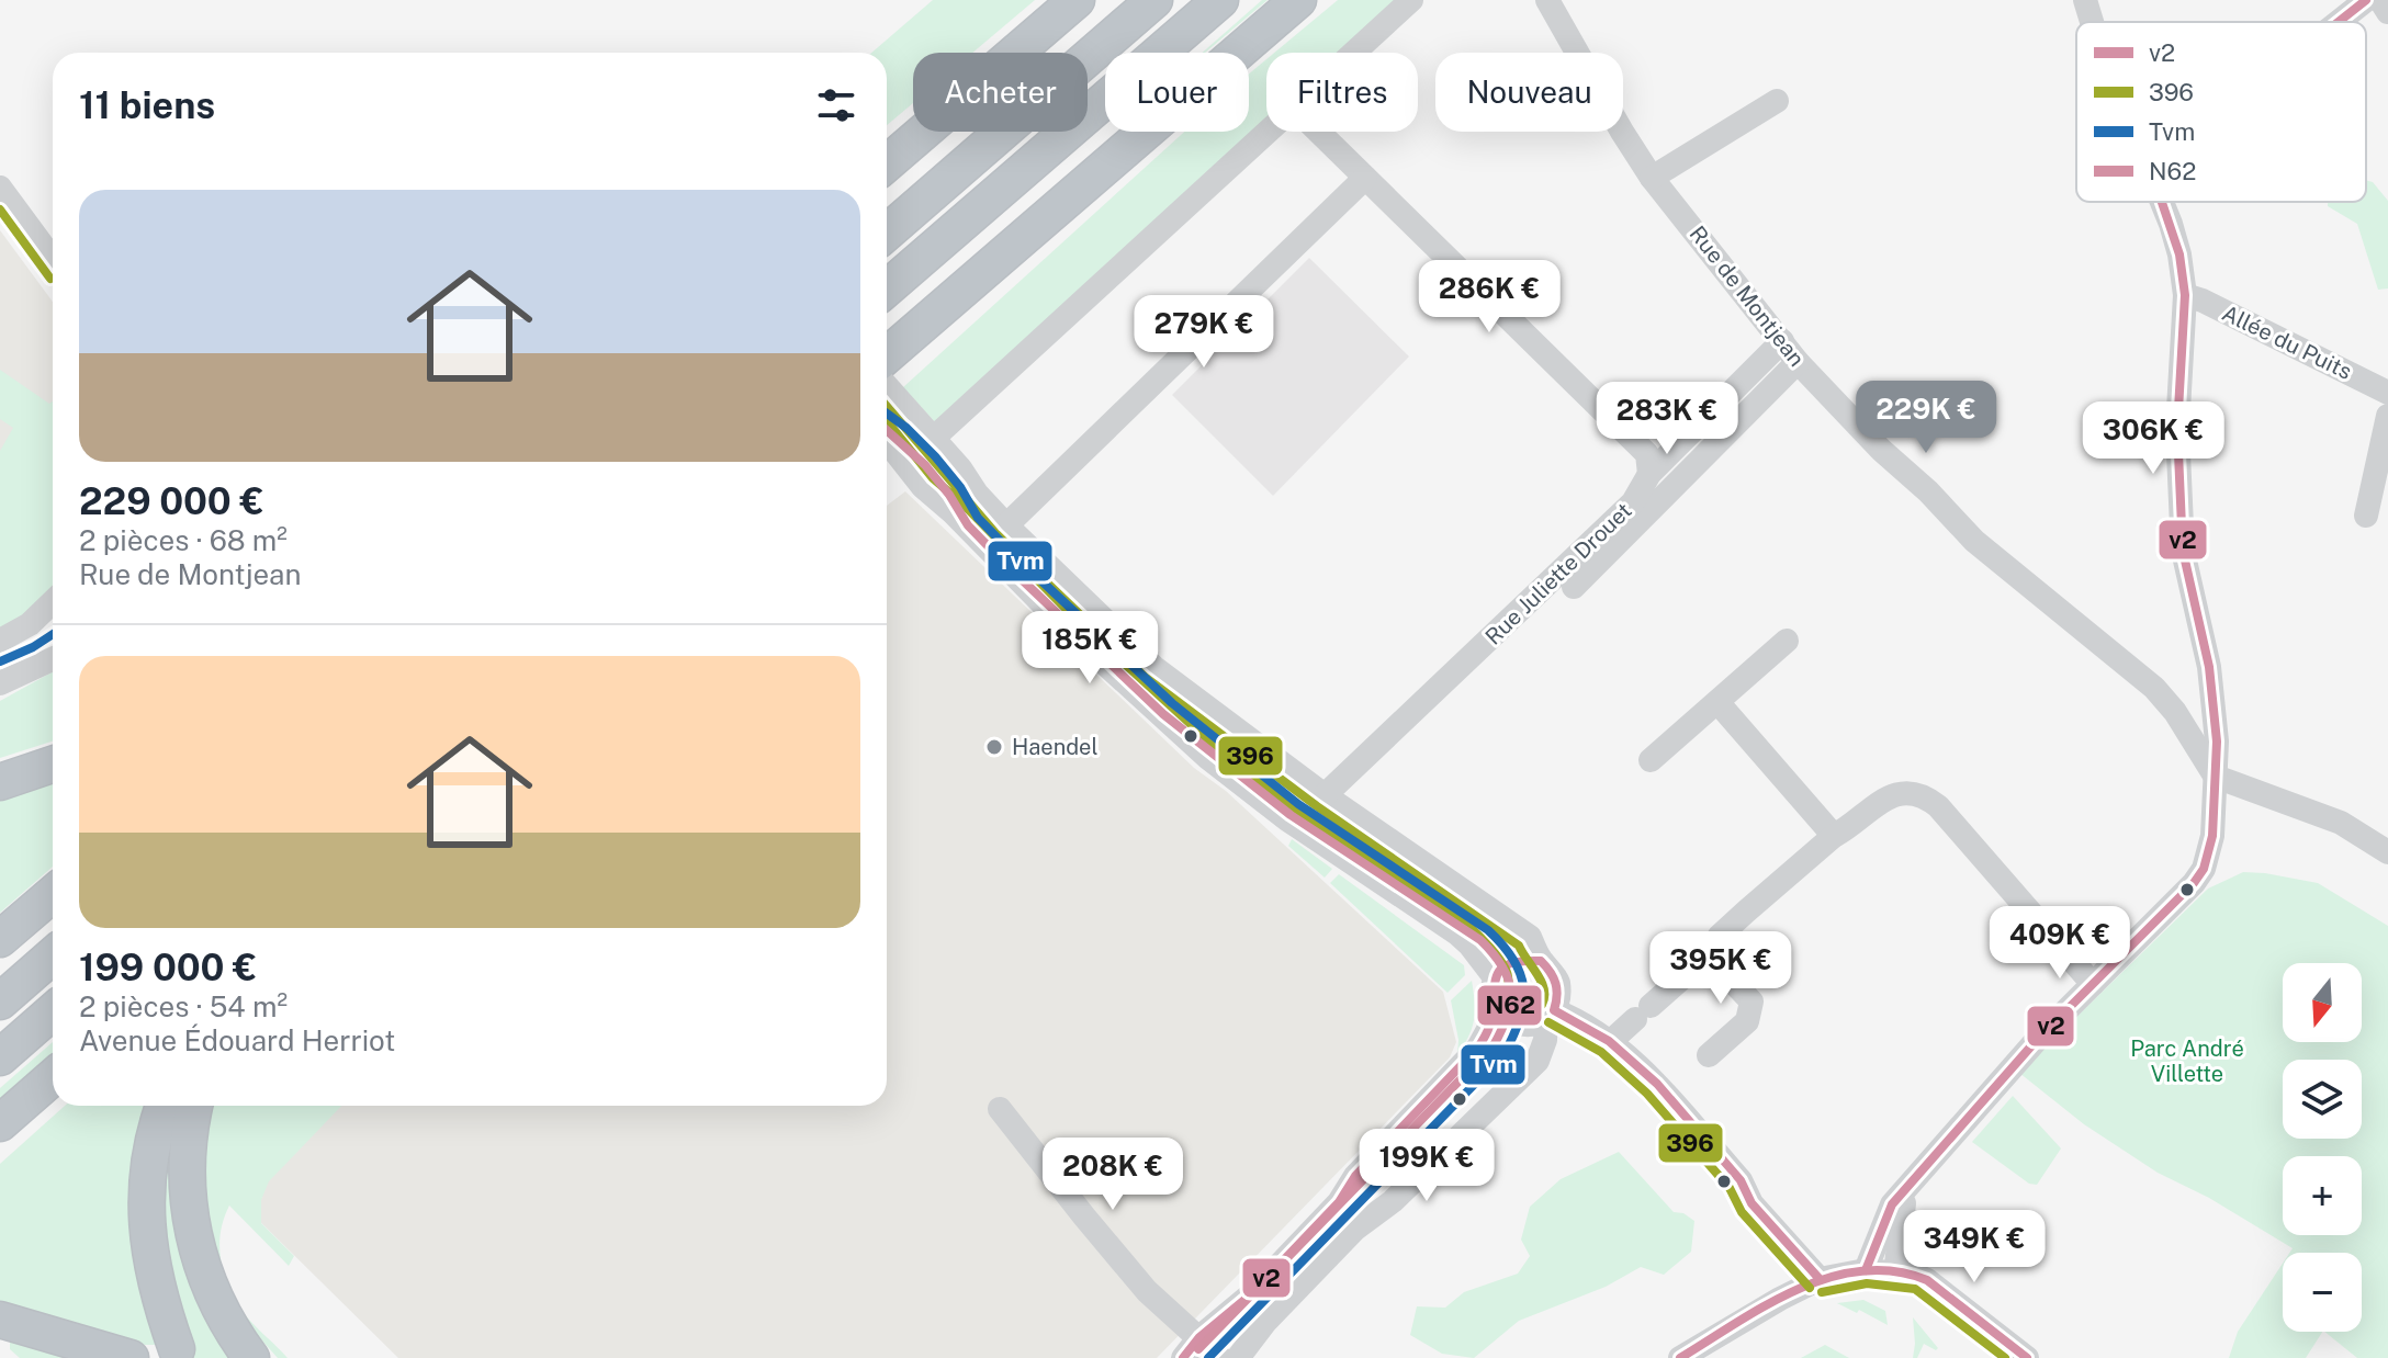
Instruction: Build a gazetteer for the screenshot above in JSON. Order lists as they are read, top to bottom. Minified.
{"streets":{"street":["Rue de Montjean","Allée du Puits","Rue Juliette Drouet"]},"crossings":[["Rue de Montjean","Rue Juliette Drouet"]],"parks":["Parc André Villette"],"places":["Haendel"],"lines":["transit line v2","transit line 396","transit line Tvm","transit line N62"],"legend":["v2","396","Tvm","N62"],"north":"bottom","page":{"chip":["Acheter","Louer","Filtres","Nouveau"],"heading":"11 biens","list":[{"name":"229 000 €","note":"2 pièces · 68 m² · Rue de Montjean"},{"name":"199 000 €","note":"2 pièces · 54 m² · Avenue Édouard Herriot"}],"price":["286K €","279K €","229K €","283K €","306K €","185K €","409K €","395K €","199K €","208K €","349K €"],"map_buttons":["+","−"]}}
